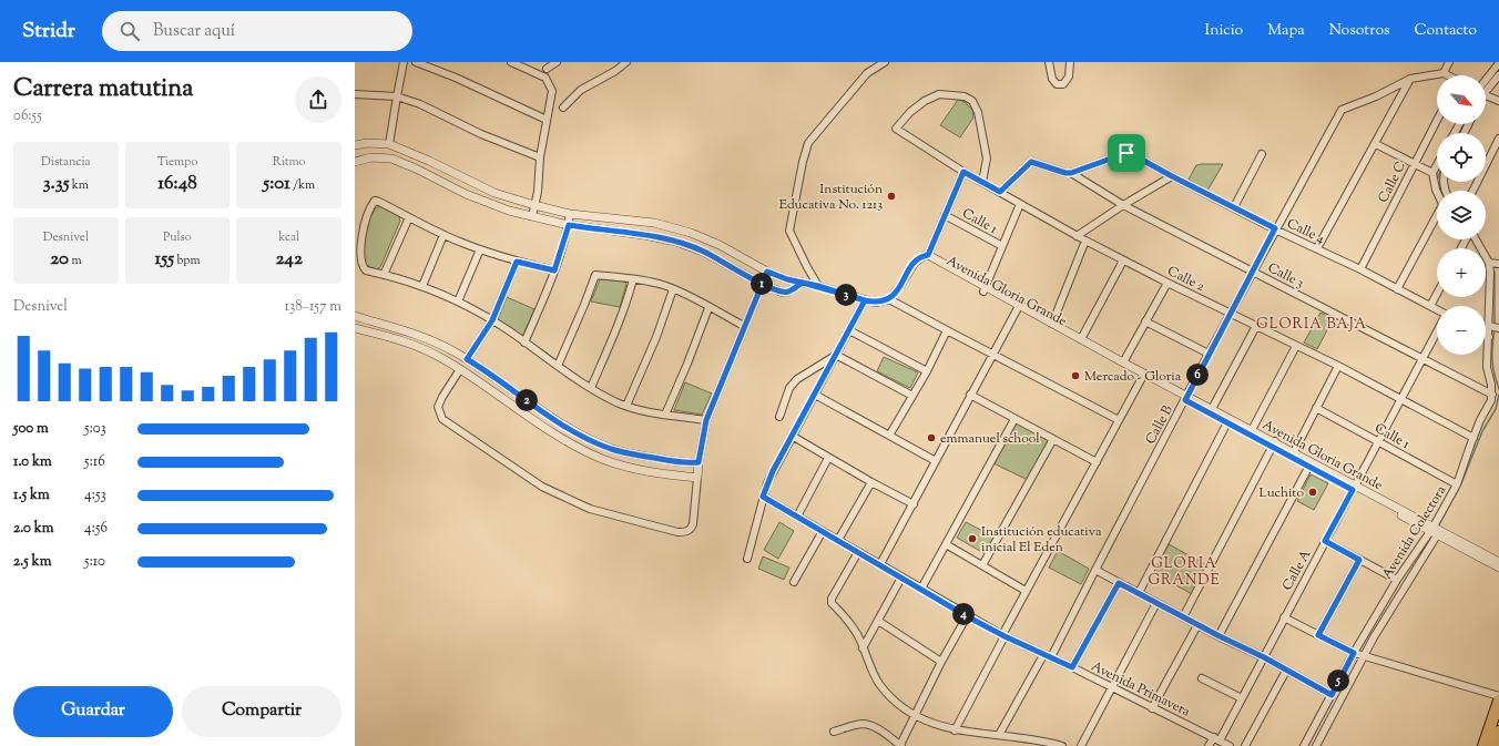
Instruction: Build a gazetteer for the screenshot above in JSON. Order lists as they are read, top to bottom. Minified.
{"streets":{"street":["Calle C","Calle 1","Calle 4","Calle 3","Calle 2","Avenida Gloria Grande","Calle B","Avenida Colectora","Calle A","Avenida Primavera"]},"crossings":[["Calle C","Calle 4"],["Calle 1","Avenida Colectora"],["Calle 1","Calle A"],["Calle 4","Calle 3"],["Calle 4","Calle B"],["Calle 3","Calle B"],["Calle 3","Avenida Colectora"],["Calle 3","Calle A"],["Calle 2","Calle B"],["Calle 2","Avenida Colectora"],["Calle 2","Calle A"],["Avenida Gloria Grande","Calle B"],["Avenida Gloria Grande","Avenida Colectora"],["Avenida Gloria Grande","Calle A"],["Calle B","Avenida Primavera"],["Calle A","Avenida Primavera"]],"districts":["GLORIA BAJA","GLORIA GRANDE"],"places":["Institución Educativa No. 1213","Mercado - Gloria","emmanuel school","Luchito","Institución educativa inicial El Eden"],"north":"bottom right","page":{"header":"Stridr","search":"Buscar aquí","nav":["Inicio","Mapa","Nosotros","Contacto"],"heading":["Carrera matutina","06:55"],"map_buttons":["+","−"],"stats":[["Distancia","3.35 km"],["Tiempo","16:48"],["Ritmo","5:01 /km"],["Desnivel","20 m"],["Pulso","155 bpm"],["kcal","242"]],"pins":["1","3","6","2","4","5"],"chart":["Desnivel","138–157 m"],"list":[{"name":"500 m","note":"5:03"},{"name":"1.0 km","note":"5:16"},{"name":"1.5 km","note":"4:53"},{"name":"2.0 km","note":"4:56"},{"name":"2.5 km","note":"5:10"}],"buttons":["Guardar","Compartir"]}}
